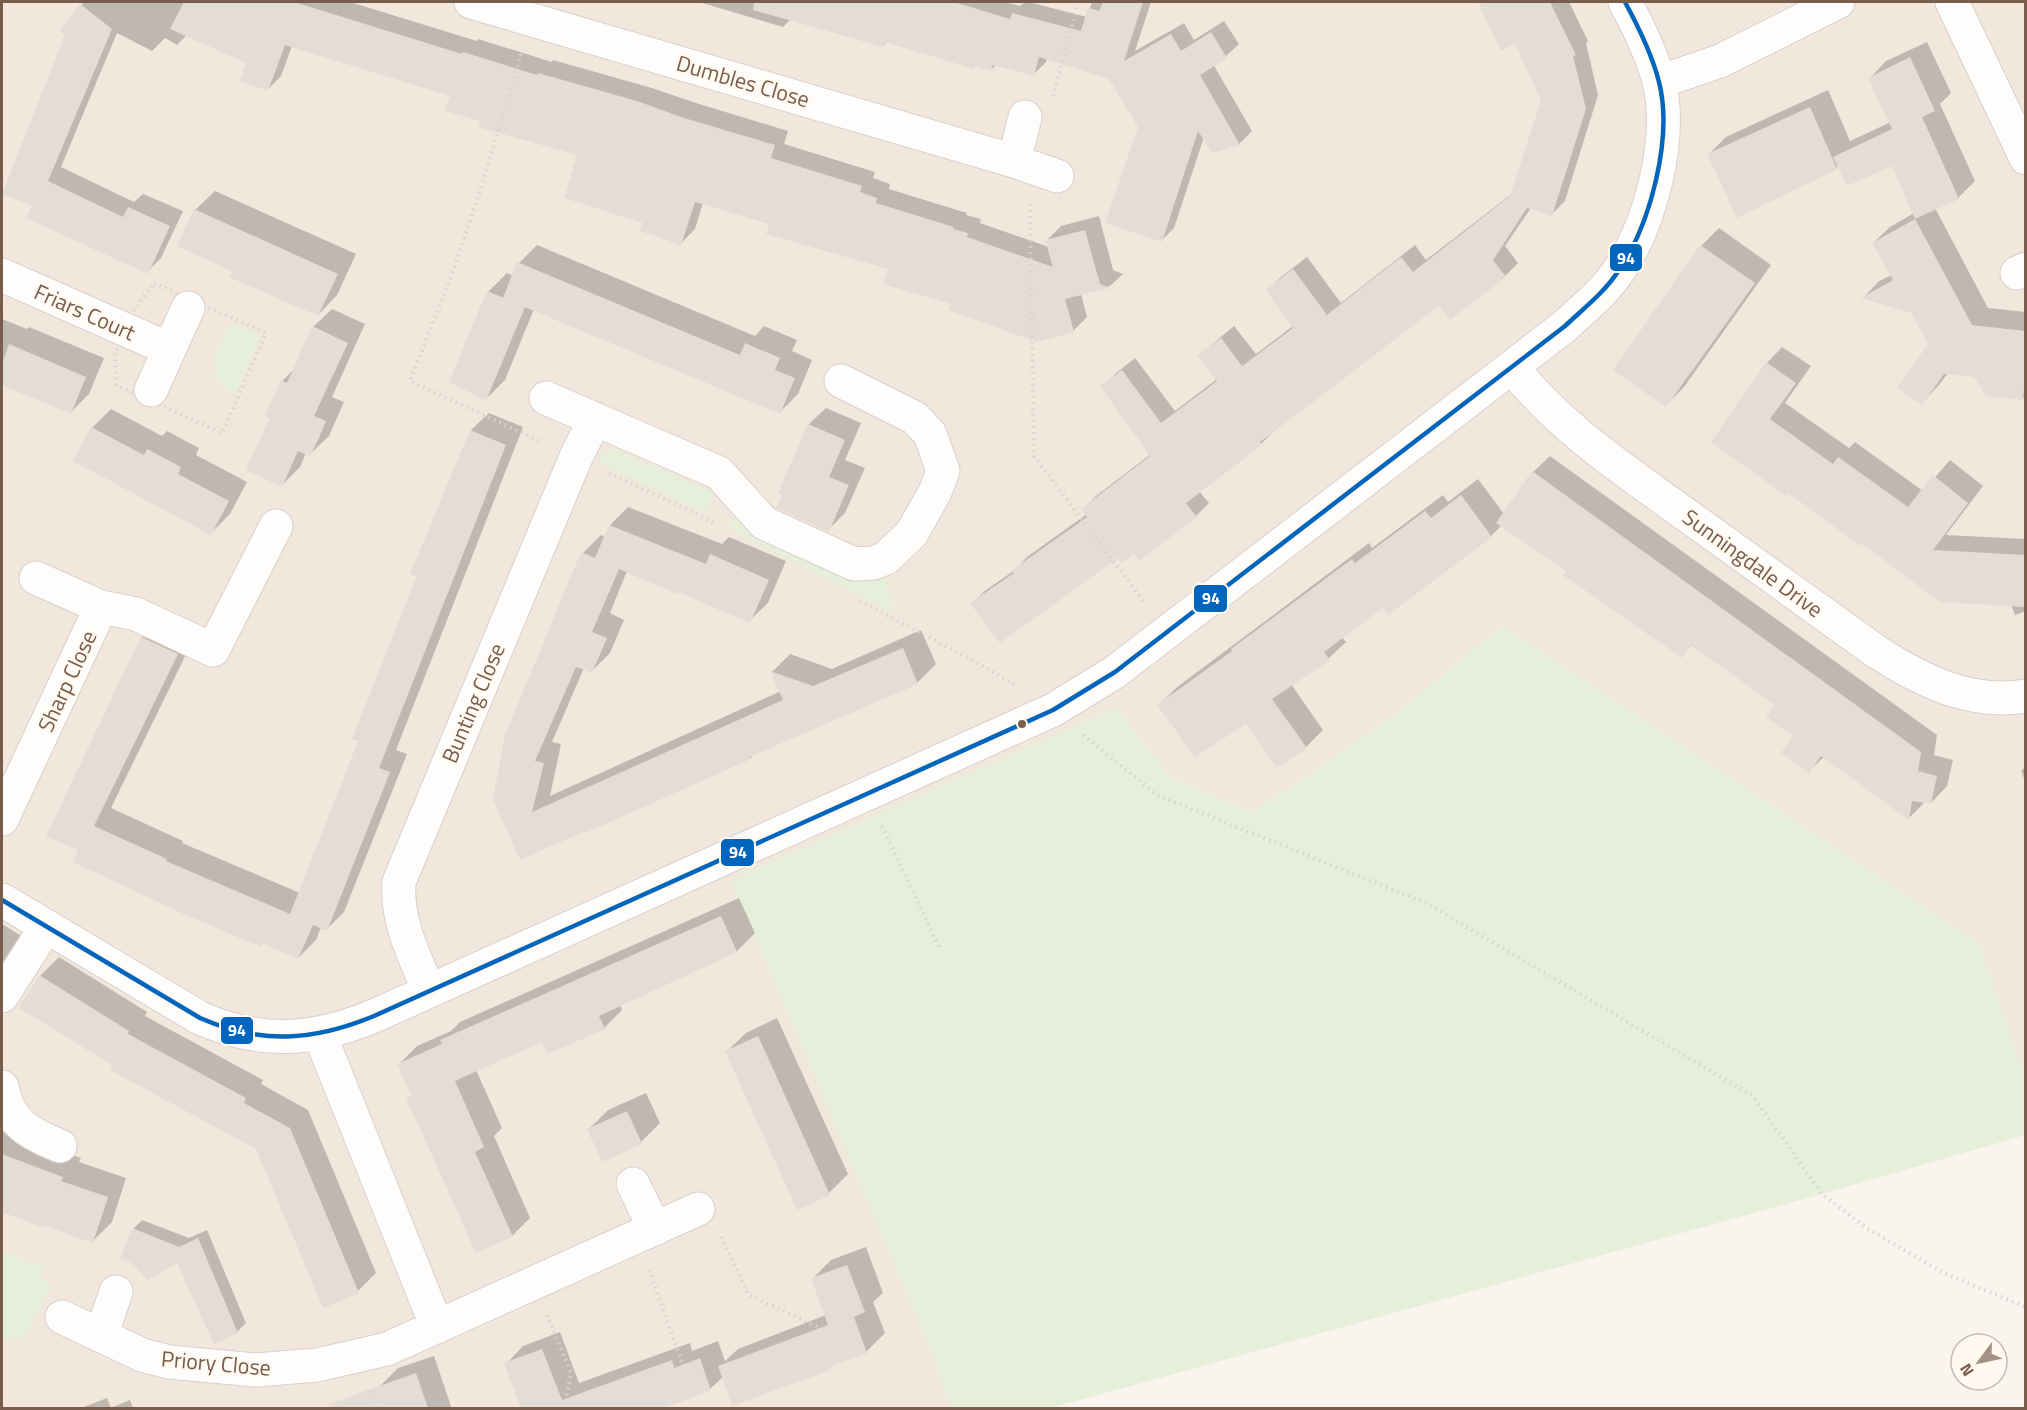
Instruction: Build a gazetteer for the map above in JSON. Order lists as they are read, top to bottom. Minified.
{"streets":{"street":["Dumbles Close","Friars Court","Sunningdale Drive","Sharp Close","Bunting Close","Priory Close"]},"lines":["transit line 94"],"north":"bottom left"}
